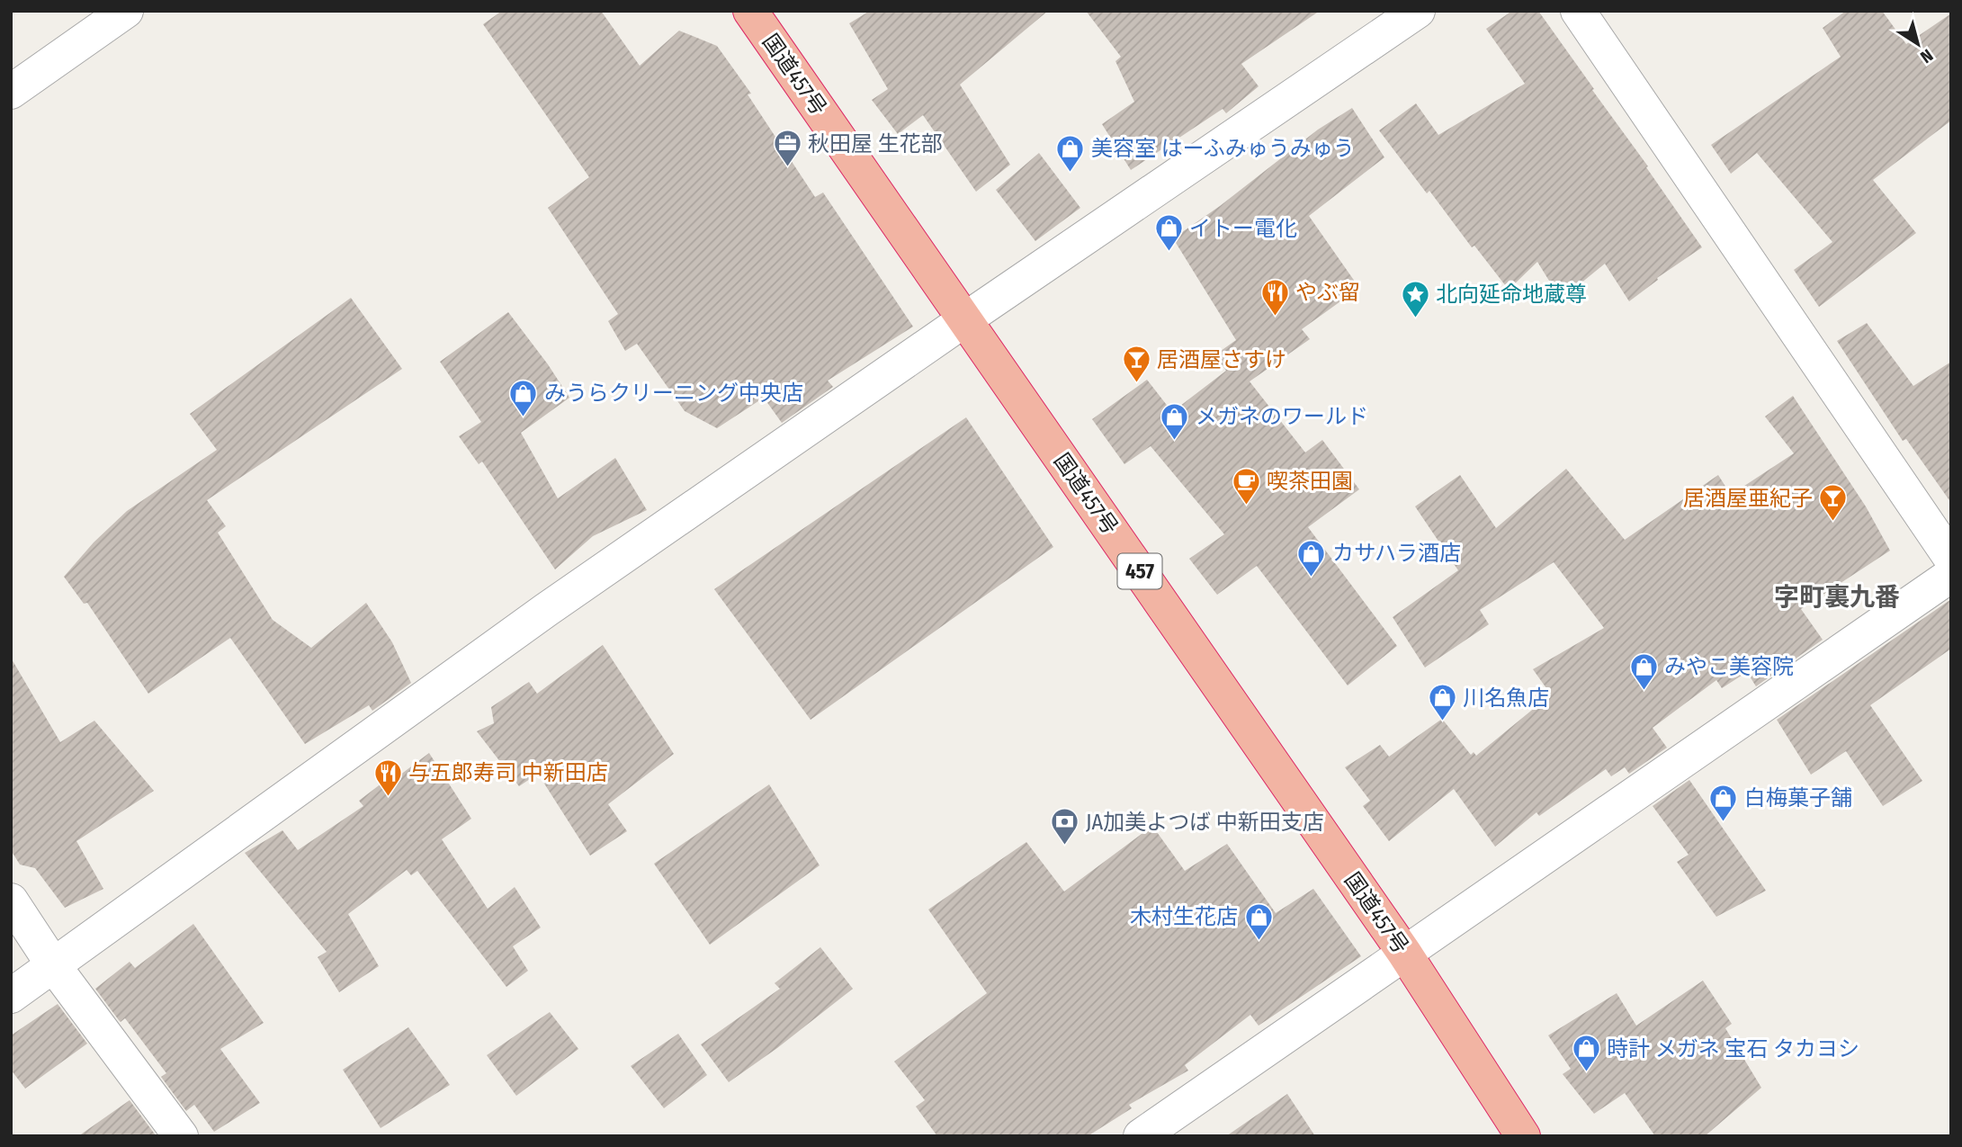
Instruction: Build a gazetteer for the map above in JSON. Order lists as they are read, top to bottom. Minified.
{"streets":{"highway":["国道457号","457"]},"districts":["字町裏九番"],"places":{"office":["秋田屋 生花部"],"shop":["美容室 はーふみゅうみゅう","イトー電化","みうらクリーニング中央店","メガネのワールド","カサハラ酒店","みやこ美容院","川名魚店","白梅菓子舗","木村生花店","時計 メガネ 宝石 タカヨシ"],"restaurant":["やぶ留","与五郎寿司 中新田店"],"place":["北向延命地蔵尊"],"bar":["居酒屋さすけ","居酒屋亜紀子"],"cafe":["喫茶田園"],"bank":["JA加美よつば 中新田支店"]},"north":"bottom right"}
